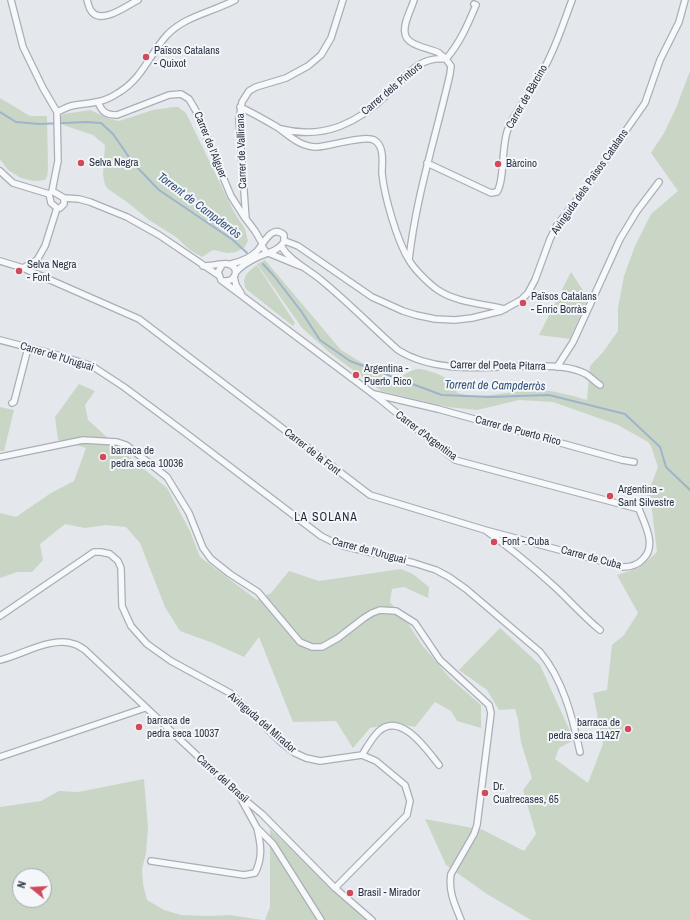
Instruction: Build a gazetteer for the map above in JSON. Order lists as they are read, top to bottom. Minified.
{"streets":{"street":["Carrer dels Pintors","Carrer de Bàrcino","Carrer de l'Alguer","Carrer de Vallirana","Avinguda dels Països Catalans","Carrer de l'Uruguai","Carrer del Poeta Pitarra","Carrer de Puerto Rico","Carrer d'Argentina","Carrer de la Font","Carrer de Cuba","Avinguda del Mirador","Carrer del Brasil"]},"crossings":[["Carrer de l'Alguer","Carrer de Vallirana"],["Avinguda dels Països Catalans","Carrer del Poeta Pitarra"],["Carrer de Puerto Rico","Carrer d'Argentina"],["Carrer d'Argentina","Carrer de Cuba"],["Carrer de la Font","Carrer de Cuba"]],"districts":["LA SOLANA"],"water":["Torrent de Campderròs"],"places":["Països Catalans - Quixot","Selva Negra","Bàrcino","Selva Negra - Font","Països Catalans - Enric Borràs","Argentina - Puerto Rico","barraca de pedra seca 10036","Argentina - Sant Silvestre","Font - Cuba","barraca de pedra seca 10037","barraca de pedra seca 11427","Dr. Cuatrecases, 65","Brasil - Mirador"],"north":"left"}
